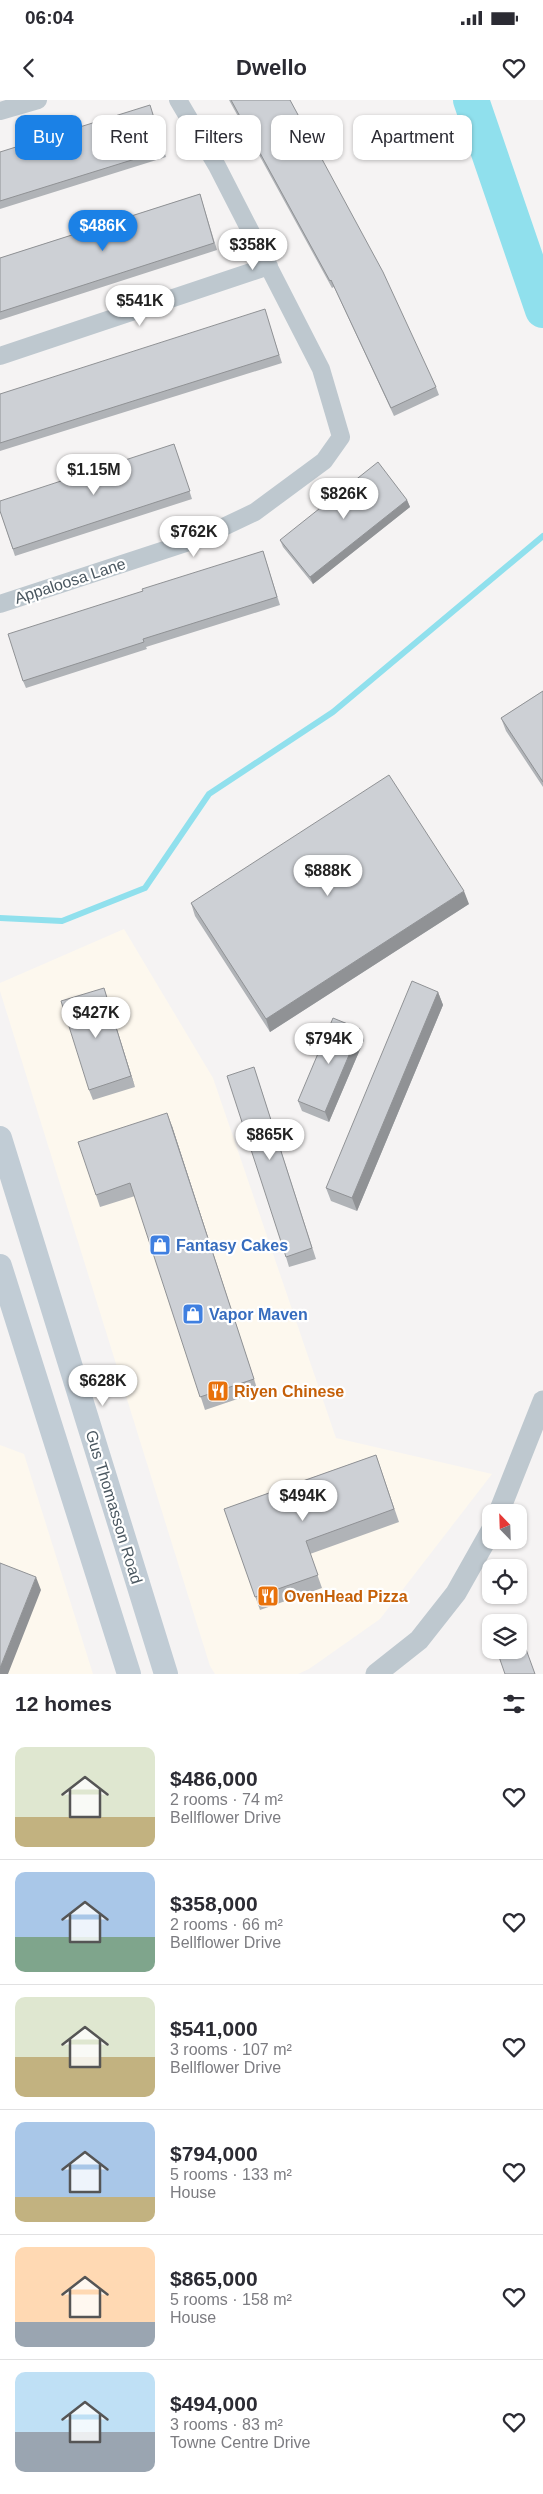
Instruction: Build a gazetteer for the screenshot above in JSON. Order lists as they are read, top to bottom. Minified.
{"streets":{"main road":["Gus Thomasson Road"],"street":["Appaloosa Lane"]},"places":{"shop":["Fantasy Cakes","Vapor Maven"],"restaurant":["Riyen Chinese","OvenHead Pizza"]},"north":"top left","page":{"status":"06:04","header":"Dwello","chip":["Buy","Rent","Filters","New","Apartment"],"price":["$486K","$358K","$541K","$1.15M","$826K","$762K","$888K","$427K","$794K","$865K","$628K","$494K"],"heading":"12 homes","list":[{"name":"$486,000","note":"2 rooms · 74 m² · Bellflower Drive"},{"name":"$358,000","note":"2 rooms · 66 m² · Bellflower Drive"},{"name":"$541,000","note":"3 rooms · 107 m² · Bellflower Drive"},{"name":"$794,000","note":"5 rooms · 133 m² · House"},{"name":"$865,000","note":"5 rooms · 158 m² · House"},{"name":"$494,000","note":"3 rooms · 83 m² · Towne Centre Drive"}]}}
